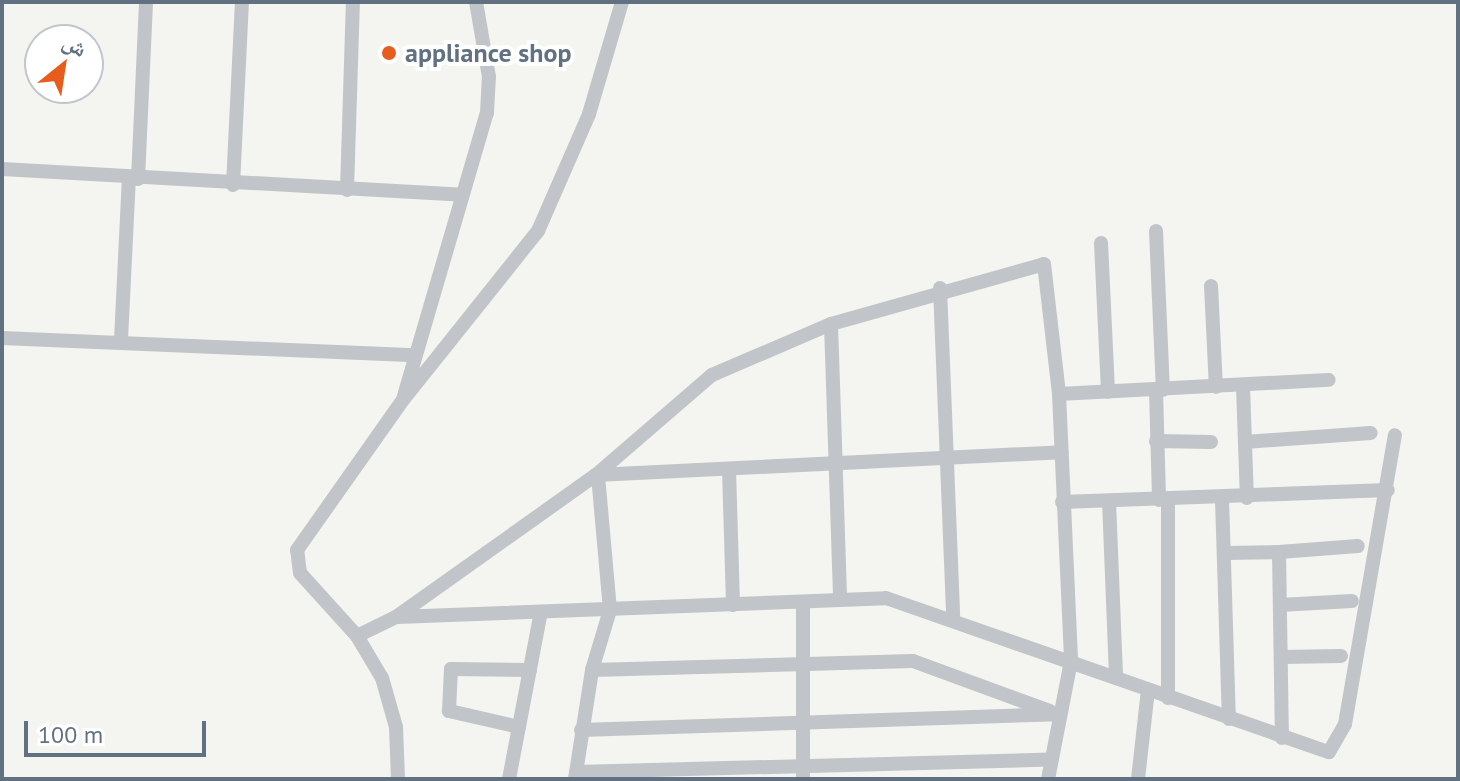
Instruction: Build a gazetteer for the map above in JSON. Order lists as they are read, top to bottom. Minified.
{"places":["appliance shop"],"scale_bar":"100 m","north":"top right"}
